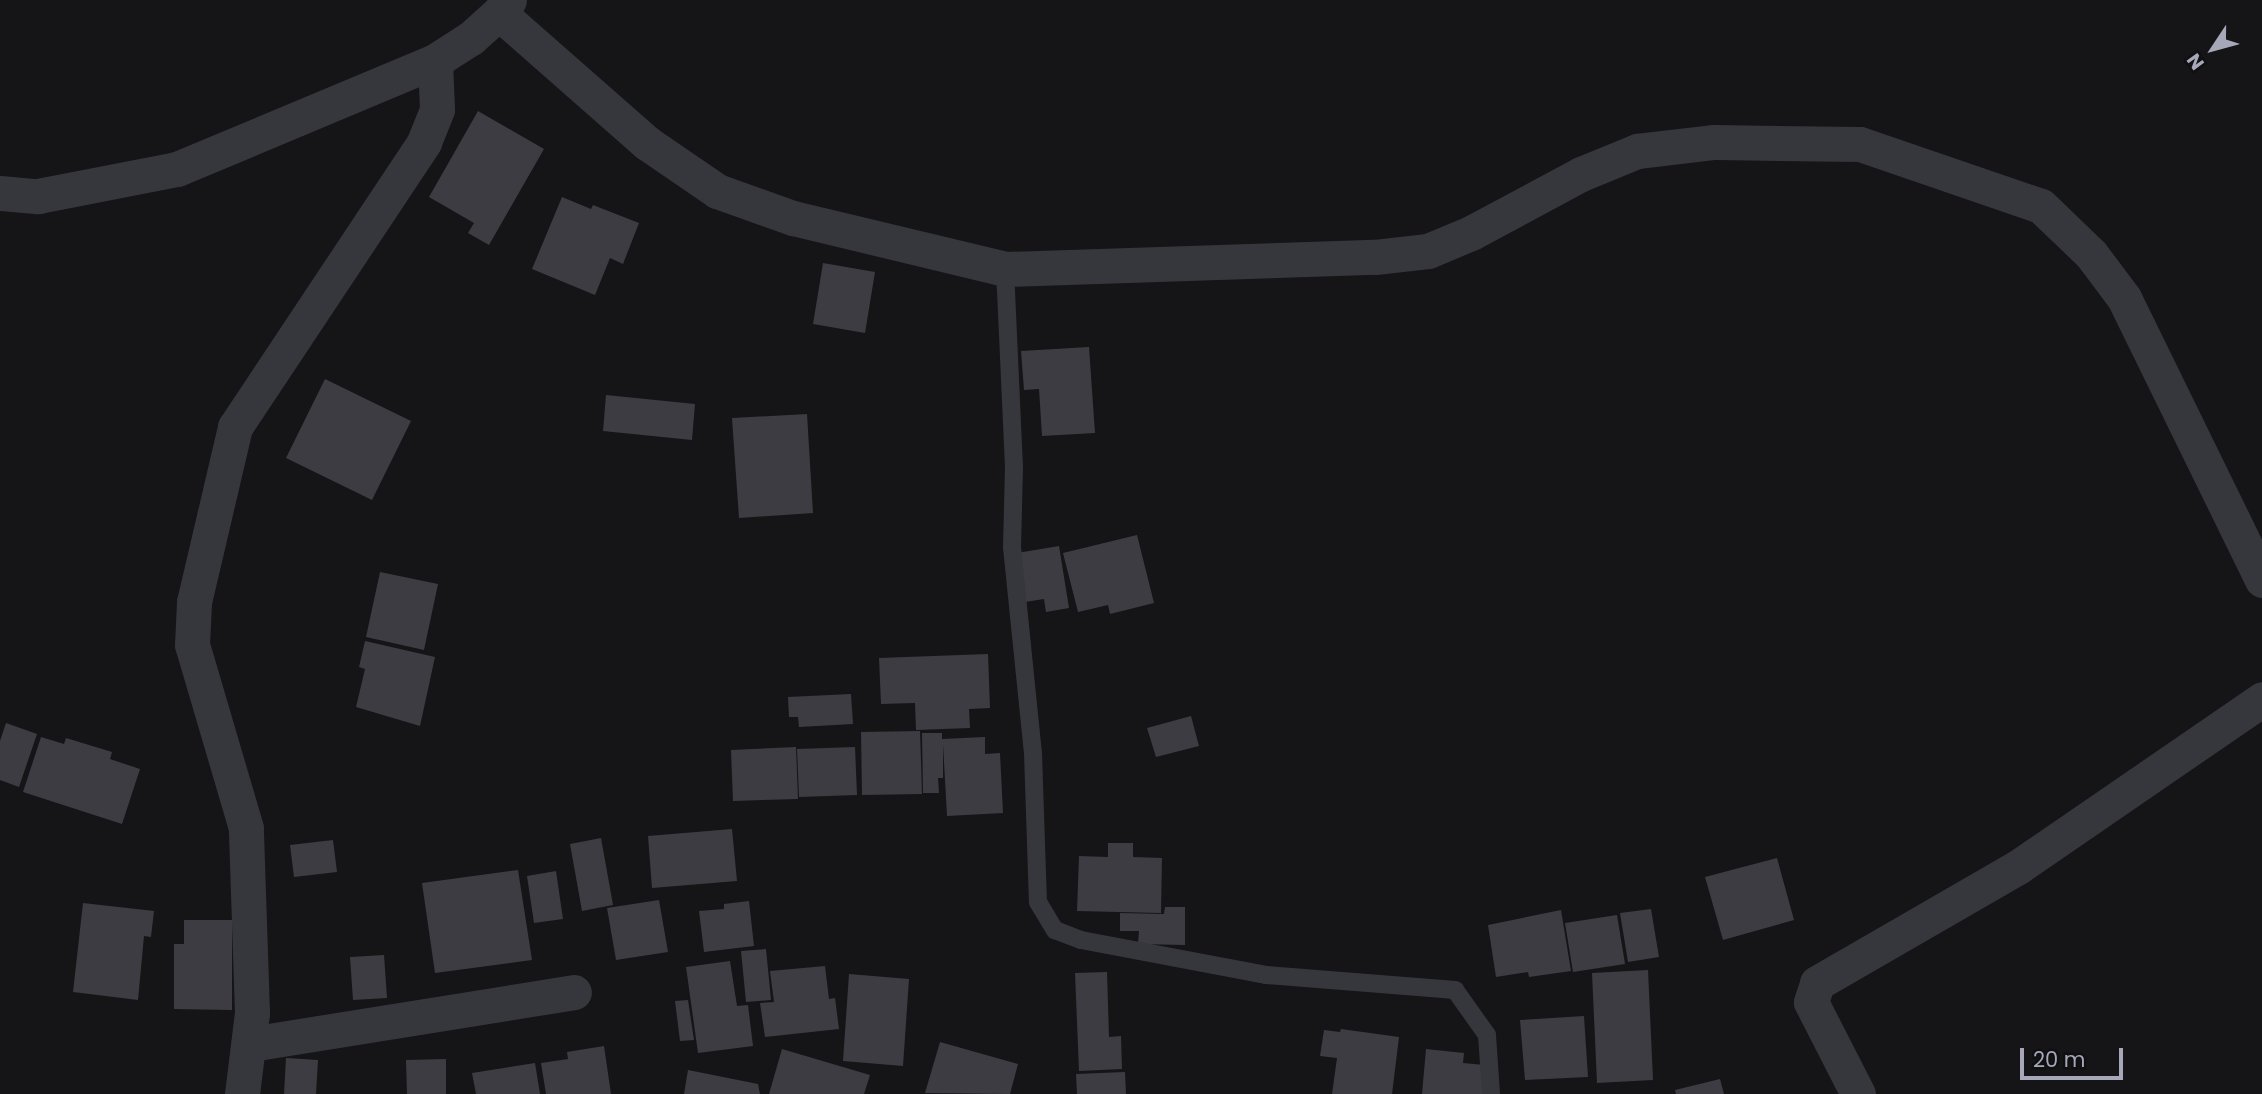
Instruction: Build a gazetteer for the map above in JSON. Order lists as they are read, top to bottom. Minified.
{"scale_bar":"20 m","north":"bottom left"}
